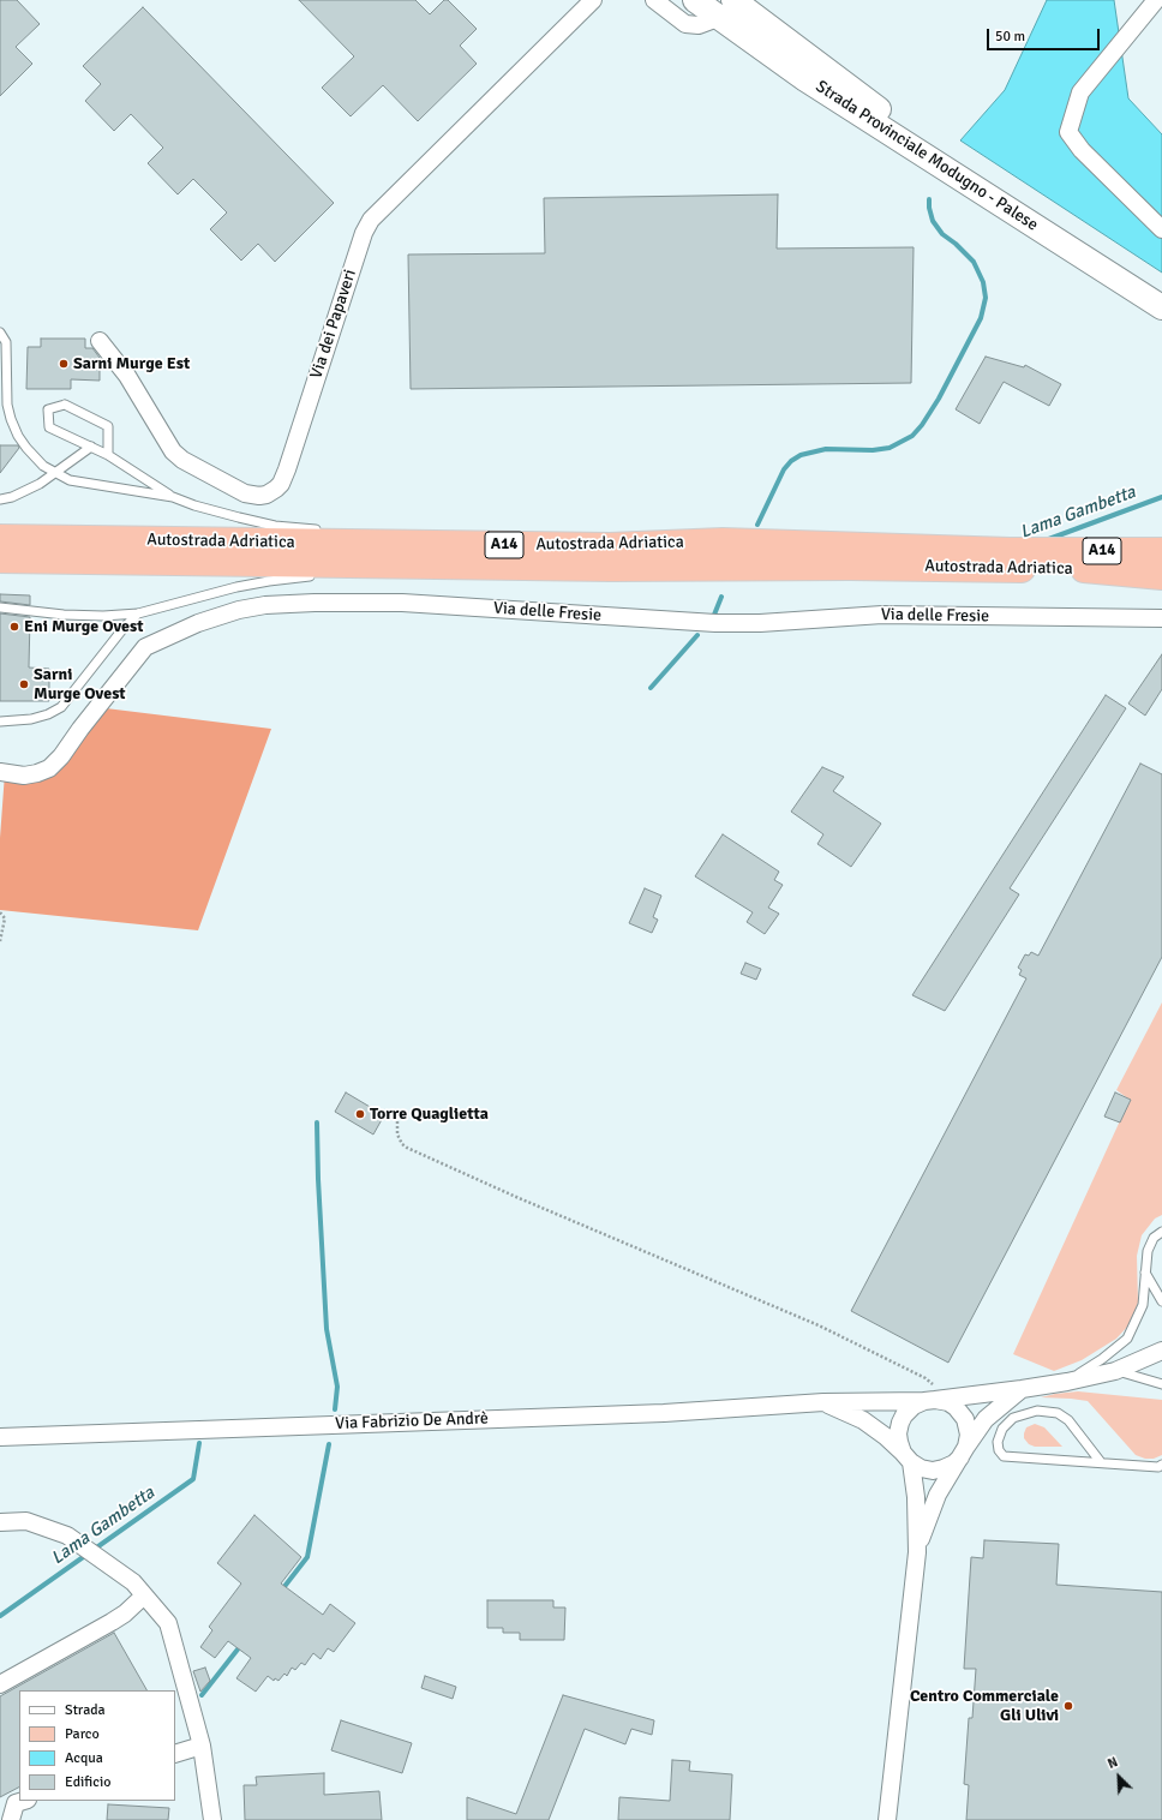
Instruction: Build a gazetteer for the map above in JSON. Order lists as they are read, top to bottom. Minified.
{"streets":{"highway":["Autostrada Adriatica","A14"],"main road":["Strada Provinciale Modugno - Palese"],"street":["Via dei Papaveri","Via delle Fresie","Via Fabrizio De Andrè"]},"crossings":[["Autostrada Adriatica","A14"]],"water":["Lama Gambetta"],"places":["Sarni Murge Est","Eni Murge Ovest","Sarni Murge Ovest","Torre Quaglietta","Centro Commerciale Gli Ulivi"],"legend":["Strada","Parco","Acqua","Edificio"],"scale_bar":"50 m","north":"top left"}
